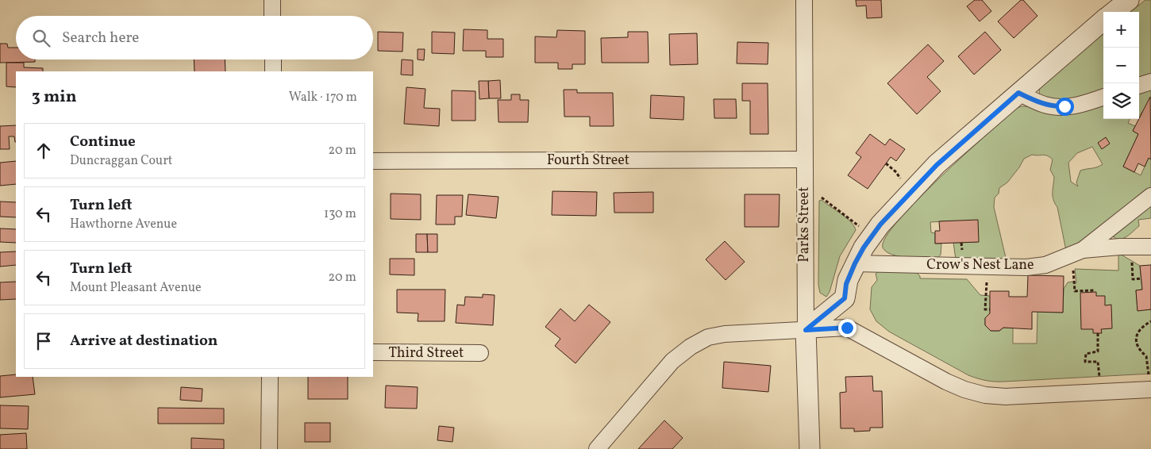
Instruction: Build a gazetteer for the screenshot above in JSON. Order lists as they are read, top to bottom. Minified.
{"streets":{"street":["Fourth Street","Parks Street","Crow's Nest Lane","Third Street"]},"crossings":[["Fourth Street","Parks Street"]],"page":{"map_buttons":["+","−"],"search":"Search here","heading":["3 min","Walk · 170 m"],"list":[["Continue","Duncraggan Court","20 m"],["Turn left","Hawthorne Avenue","130 m"],["Turn left","Mount Pleasant Avenue","20 m"],"Arrive at destination"]}}
